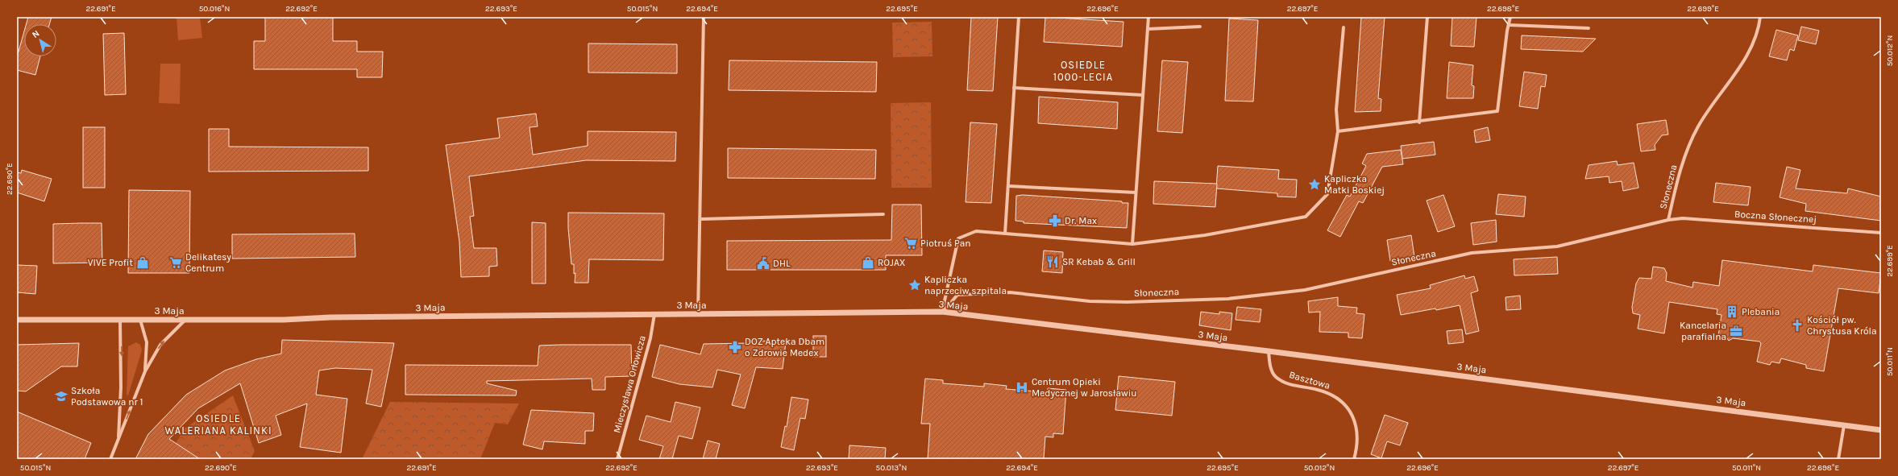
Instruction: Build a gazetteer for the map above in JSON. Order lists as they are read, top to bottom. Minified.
{"streets":{"street":["Słoneczna","Boczna Słonecznej","3 Maja","Basztowa","Mieczysława Orłowicza"]},"crossings":[["Słoneczna","Boczna Słonecznej"],["Słoneczna","3 Maja"],["3 Maja","Basztowa"],["3 Maja","Mieczysława Orłowicza"]],"districts":["OSIEDLE 1000-LECIA","OSIEDLE WALERIANA KALINKI"],"places":{"place":["Kapliczka Matki Boskiej","Kapliczka naprzeciw szpitala"],"pharmacy":["Dr. Max","DOZ Apteka Dbam o Zdrowie Medex"],"supermarket":["Piotruś Pan","Delikatesy Centrum"],"restaurant":["SR Kebab & Grill"],"shop":["VIVE Profit","ROJAX"],"public building":["DHL"],"building":["Plebania"],"church":["Kościół pw. Chrystusa Króla"],"office":["Kancelaria parafialna"],"hospital":["Centrum Opieki Medycznej w Jarosławiu"],"school or university":["Szkoła Podstawowa nr 1"]},"north":"top left","coordinates":["22.691°E","50.016°N","22.692°E","22.693°E","50.015°N","22.694°E","22.695°E","22.696°E","22.697°E","22.698°E","22.699°E","50.012°N","22.690°E","50.011°N","50.013°N"]}
